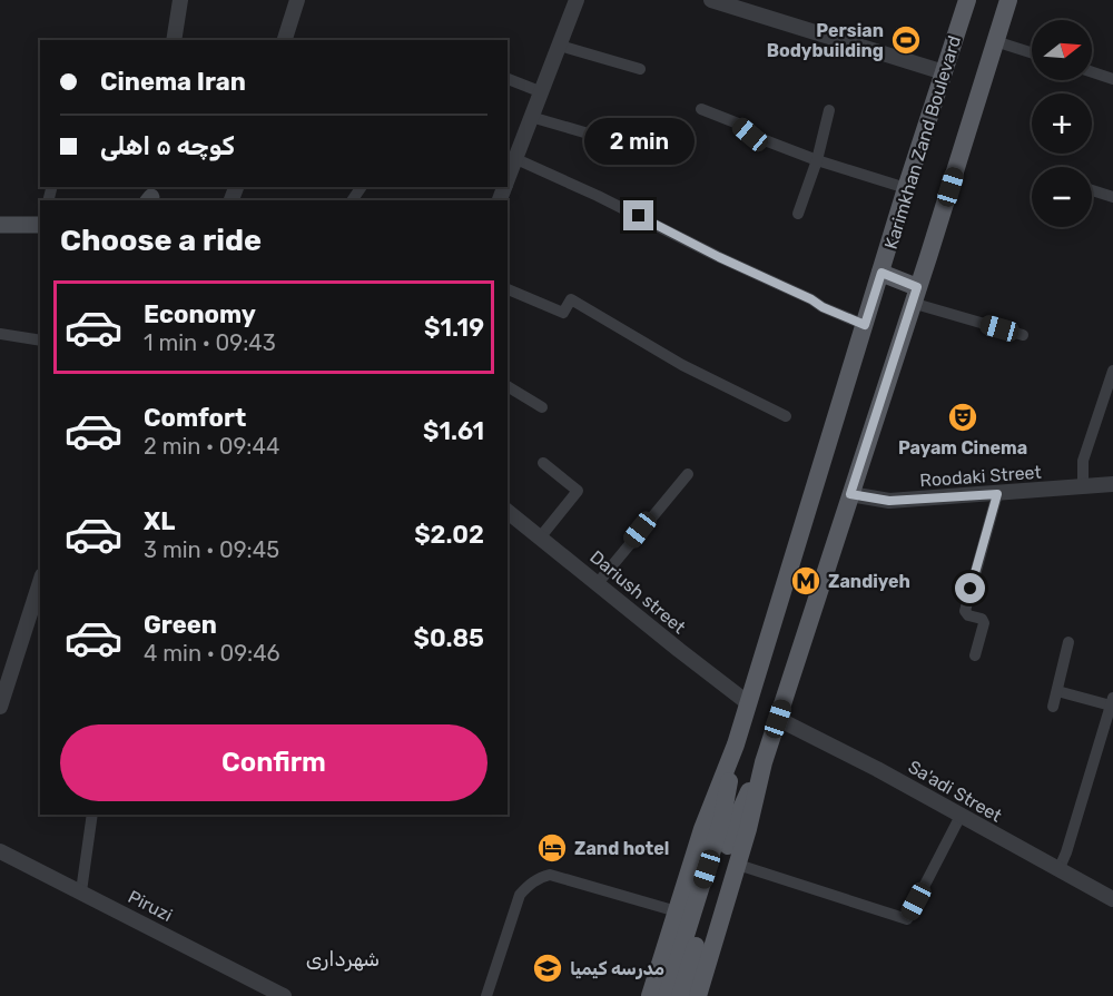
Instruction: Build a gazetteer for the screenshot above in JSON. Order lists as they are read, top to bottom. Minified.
{"streets":{"main road":["Karimkhan Zand Boulevard"],"street":["Roodaki Street","Dariush street","Sa'adi Street","Piruzi"]},"crossings":[["Karimkhan Zand Boulevard","Dariush street"]],"districts":["شهرداری"],"places":{"sports":["Persian Bodybuilding"],"theatre":["Payam Cinema"],"metro station":["Zandiyeh"],"hotel":["Zand hotel"],"school or university":["مدرسه کیمیا"]},"north":"right","page":{"map_buttons":["+","−"],"banner":["Cinema Iran","کوچه ۵ اهلی"],"bubble":"2 min","heading":"Choose a ride","list":[{"name":"Economy","note":"1 min · 09:43","value":"$1.19"},{"name":"Comfort","note":"2 min · 09:44","value":"$1.61"},{"name":"XL","note":"3 min · 09:45","value":"$2.02"},{"name":"Green","note":"4 min · 09:46","value":"$0.85"}],"buttons":"Confirm"}}
